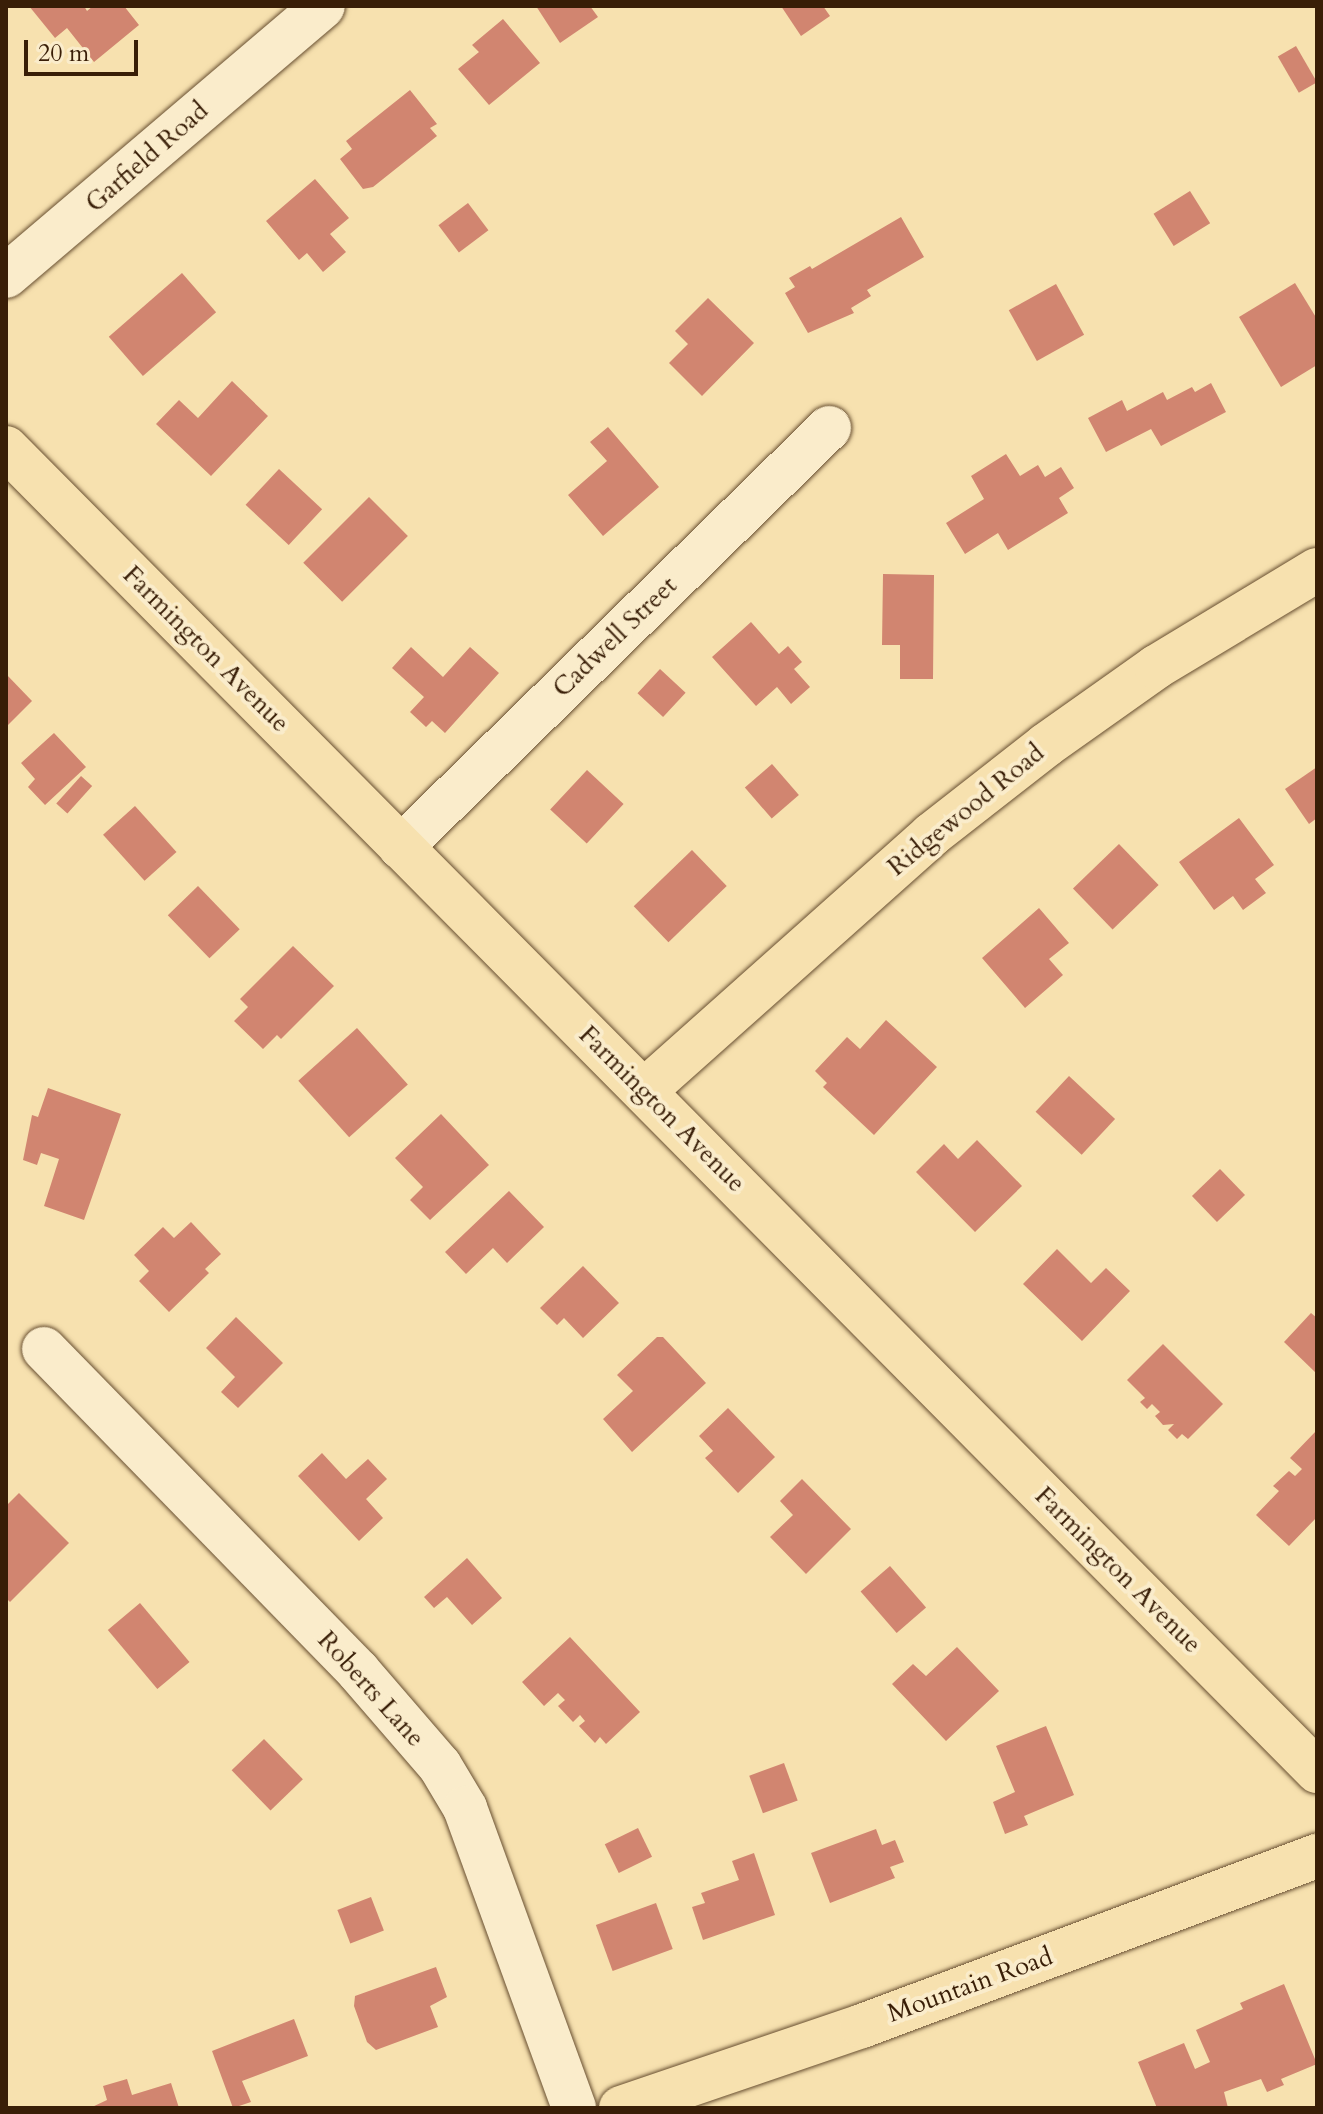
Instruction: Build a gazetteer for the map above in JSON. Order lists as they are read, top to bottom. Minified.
{"streets":{"main road":["Farmington Avenue","Ridgewood Road","Mountain Road"],"street":["Garfield Road","Cadwell Street","Roberts Lane"]},"crossings":[["Cadwell Street","Farmington Avenue"],["Farmington Avenue","Ridgewood Road"]],"scale_bar":"20 m"}
